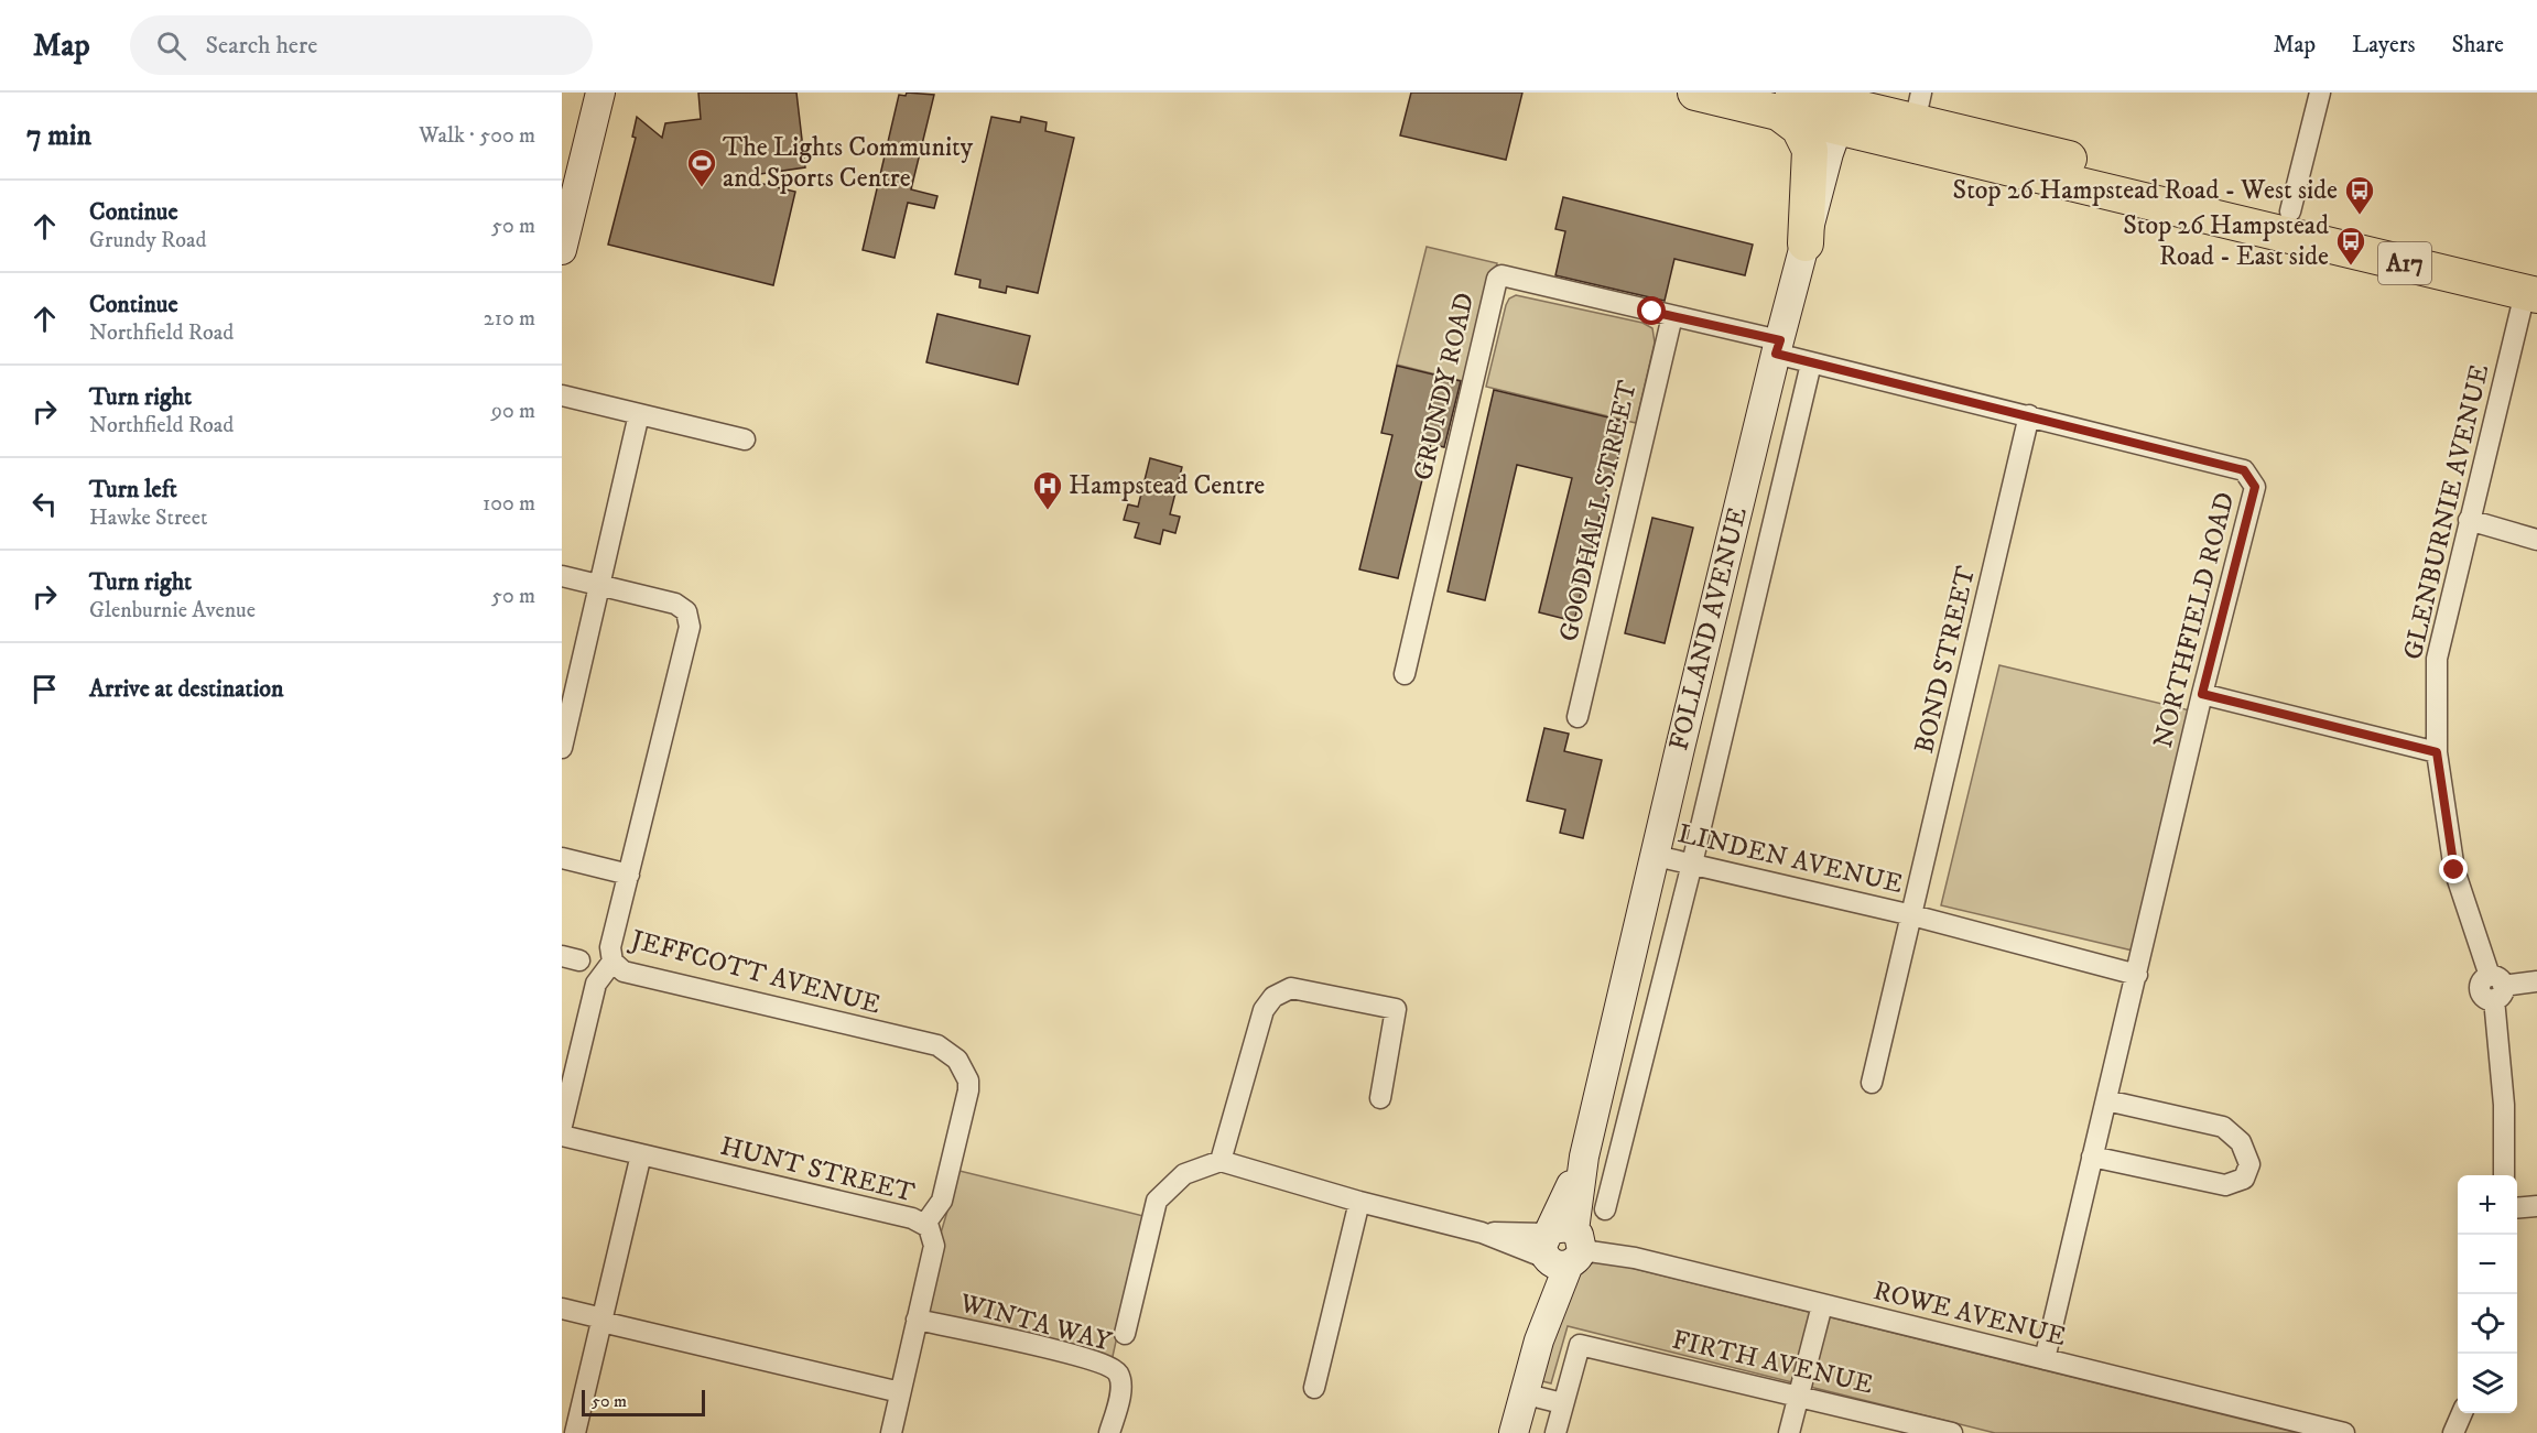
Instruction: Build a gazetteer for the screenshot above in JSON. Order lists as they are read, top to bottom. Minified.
{"streets":{"highway":["A17"],"street":["GRUNDY ROAD","GOODHALL STREET","GLENBURNIE AVENUE","NORTHFIELD ROAD","FOLLAND AVENUE","BOND STREET","LINDEN AVENUE","JEFFCOTT AVENUE","HUNT STREET","ROWE AVENUE","WINTA WAY","FIRTH AVENUE"]},"crossings":[["A17","GLENBURNIE AVENUE"],["A17","FOLLAND AVENUE"],["GRUNDY ROAD","GOODHALL STREET"],["GRUNDY ROAD","NORTHFIELD ROAD"],["GRUNDY ROAD","FOLLAND AVENUE"],["NORTHFIELD ROAD","FOLLAND AVENUE"],["NORTHFIELD ROAD","BOND STREET"],["NORTHFIELD ROAD","LINDEN AVENUE"],["NORTHFIELD ROAD","ROWE AVENUE"],["FOLLAND AVENUE","LINDEN AVENUE"],["FOLLAND AVENUE","ROWE AVENUE"],["BOND STREET","LINDEN AVENUE"],["JEFFCOTT AVENUE","HUNT STREET"],["HUNT STREET","WINTA WAY"]],"places":{"sports":["The Lights Community and Sports Centre"],"bus stop":["Stop 26 Hampstead Road - West side","Stop 26 Hampstead Road - East side"],"hospital":["Hampstead Centre"]},"scale_bar":"50 m","page":{"header":"Map","search":"Search here","nav":["Map","Layers","Share"],"heading":["7 min","Walk · 500 m"],"list":[["Continue","Grundy Road","50 m"],["Continue","Northfield Road","210 m"],["Turn right","Northfield Road","90 m"],["Turn left","Hawke Street","100 m"],["Turn right","Glenburnie Avenue","50 m"],"Arrive at destination"],"map_buttons":["+","−"],"scale":"50 m"}}
